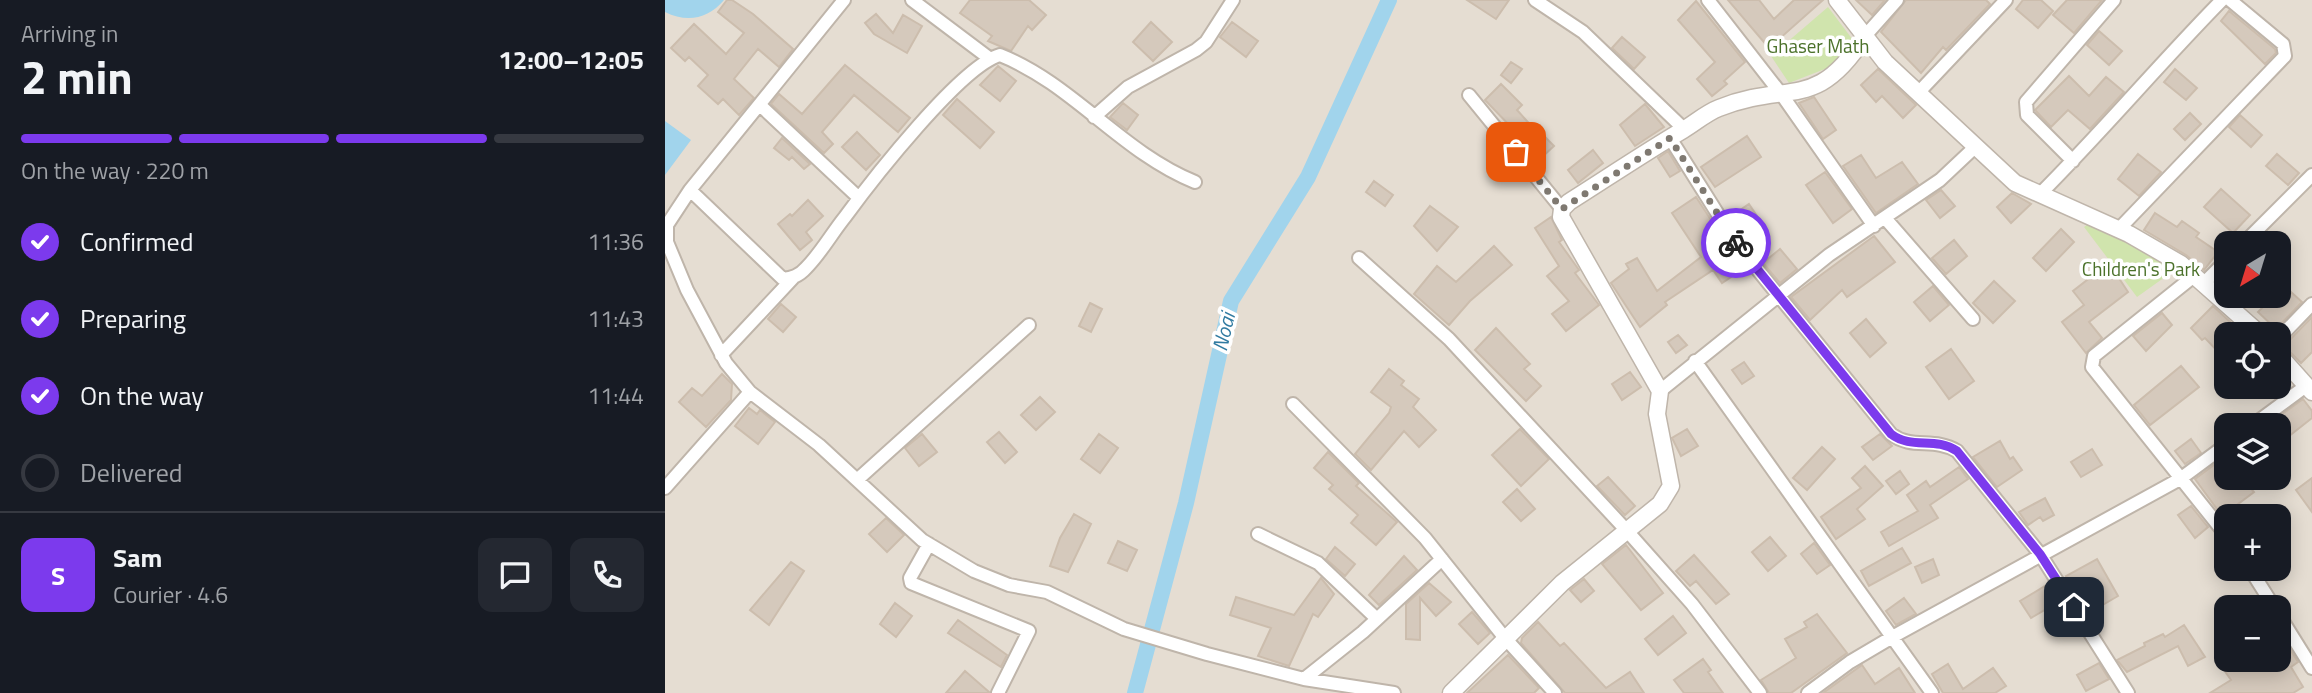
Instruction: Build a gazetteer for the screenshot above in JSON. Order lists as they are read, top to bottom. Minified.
{"water":["Noai"],"parks":["Ghaser Math","Children's Park"],"north":"bottom left","page":{"heading":["2 min","Arriving in","12:00–12:05"],"panel":["Sam","Courier · 4.6"],"bar":"On the way · 220 m","list":[["Confirmed","11:36"],["Preparing","11:43"],["On the way","11:44"],"Delivered"],"map_buttons":["+","−"],"round":"S"}}
